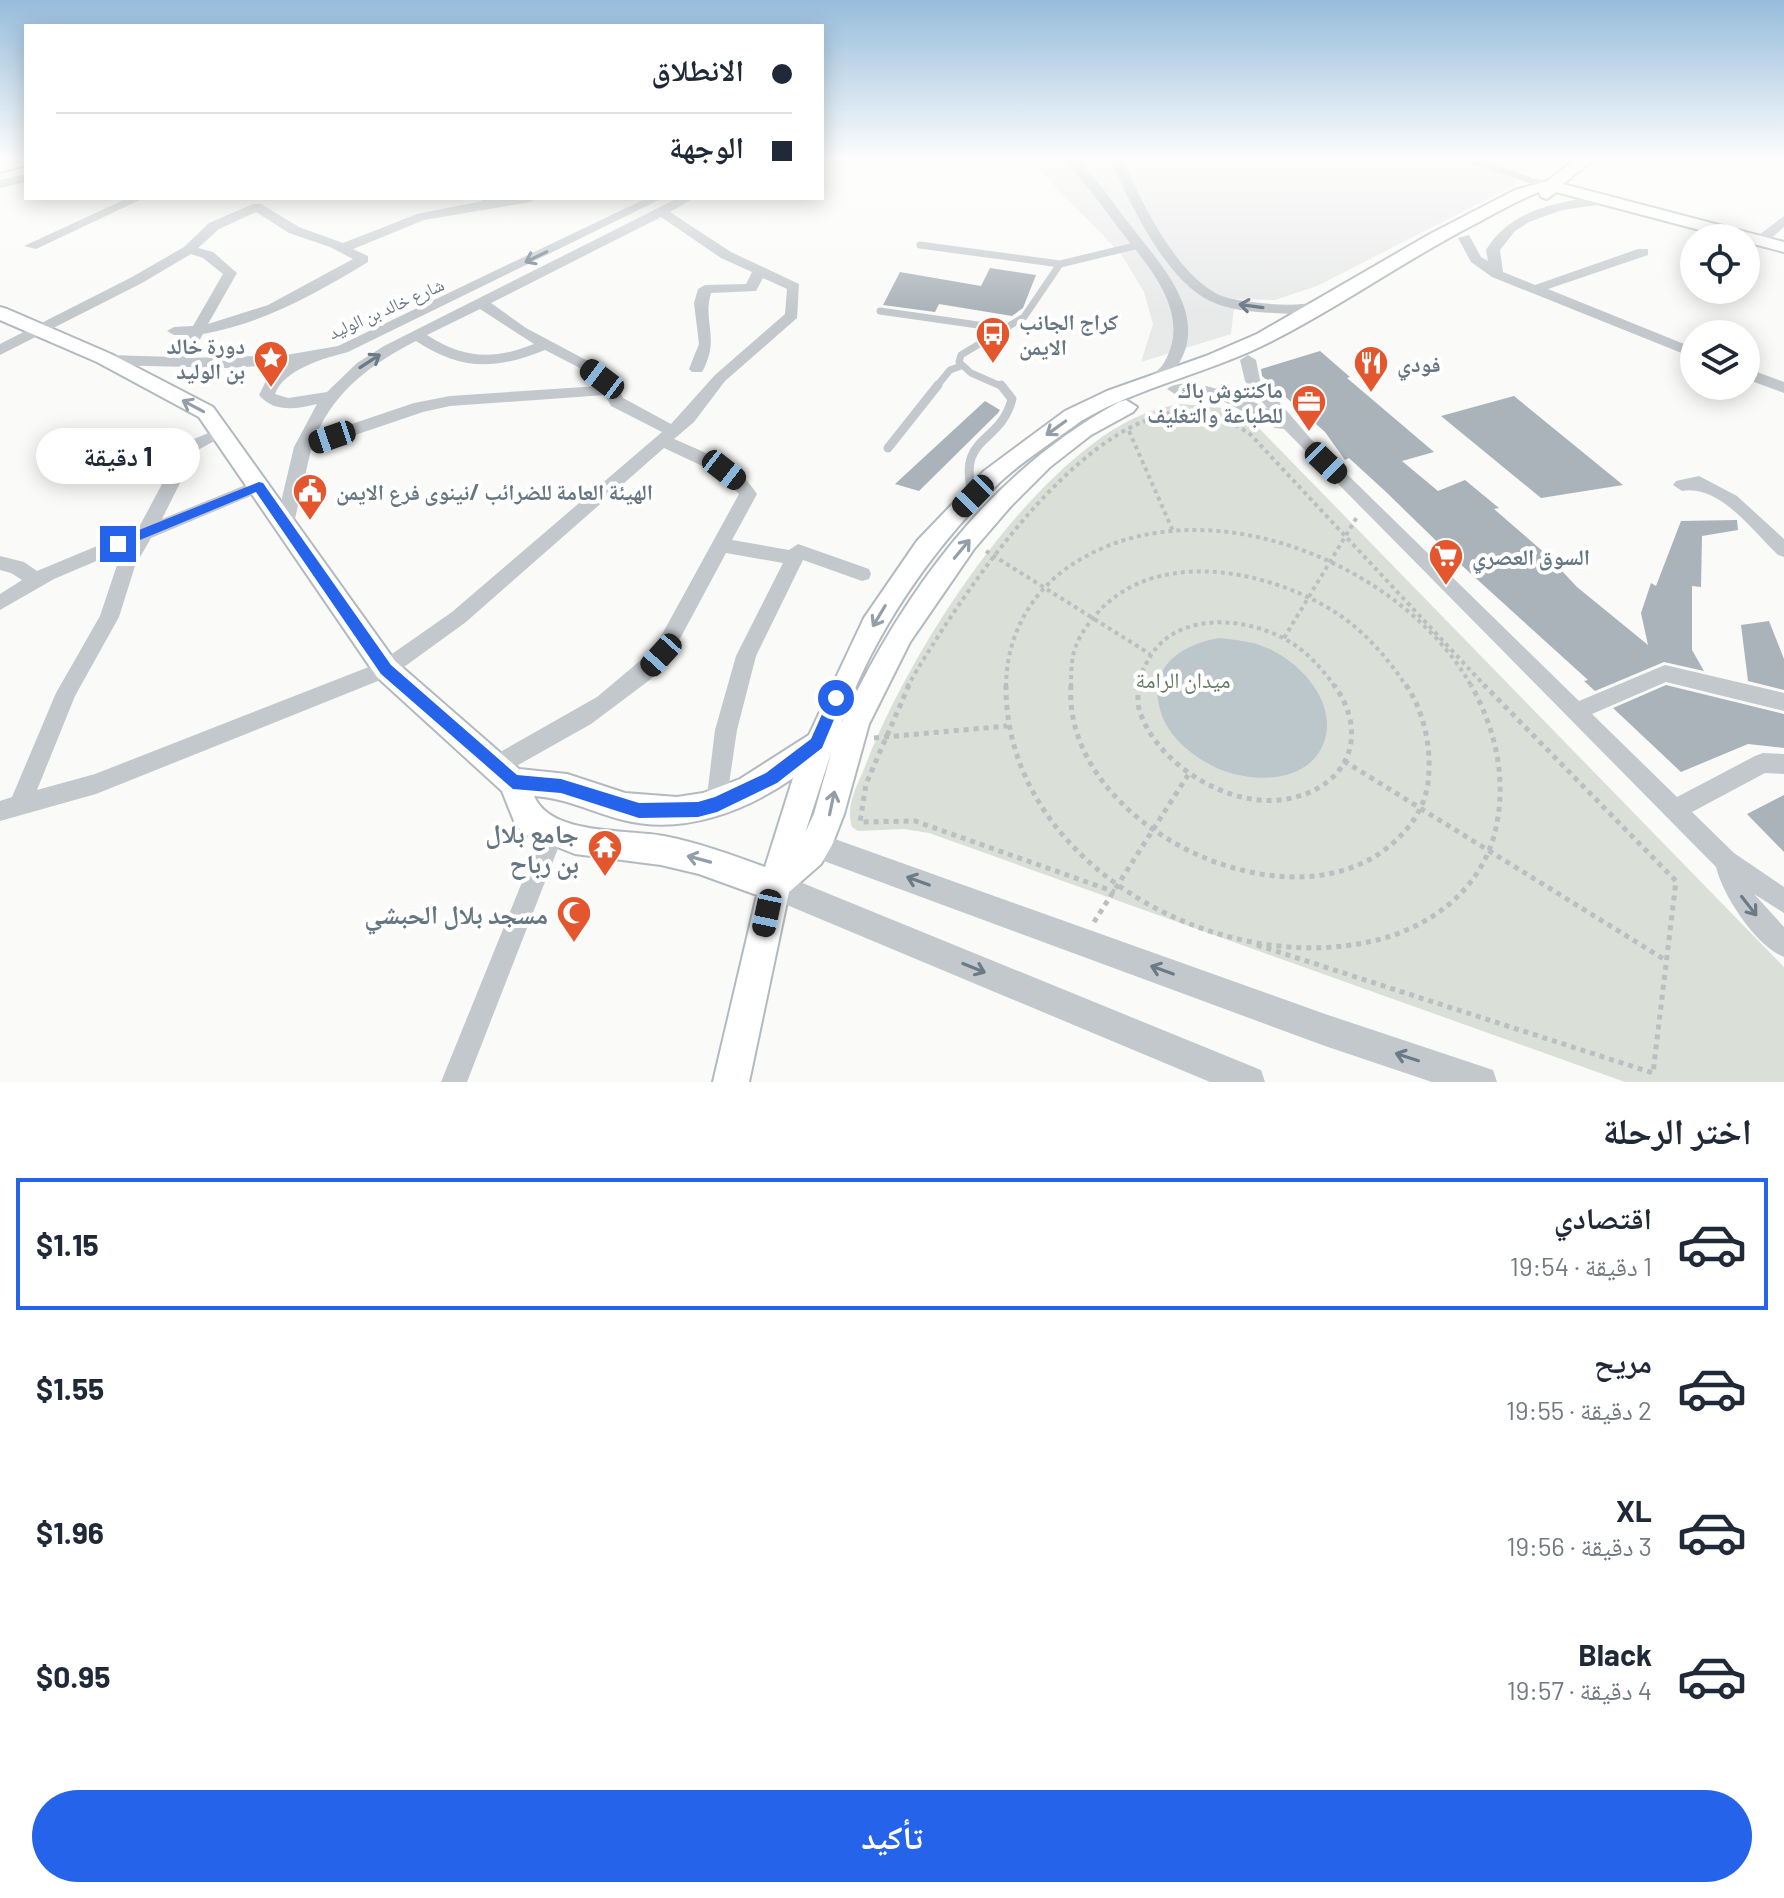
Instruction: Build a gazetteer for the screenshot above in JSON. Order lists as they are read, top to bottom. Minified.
{"streets":{"street":["شارع خالد بن الوليد"]},"parks":["ميدان الرامة"],"places":{"bus stop":["كراج الجانب الايمن"],"place":["دورة خالد بن الوليد"],"restaurant":["فودي"],"office":["ماكنتوش باك للطباعة والتغليف"],"public building":["الهيئة العامة للضرائب /نينوى فرع الايمن"],"supermarket":["السوق العصري"],"temple":["جامع بلال بن رباح"],"mosque":["مسجد بلال الحبشي"]},"page":{"banner":["الانطلاق","الوجهة"],"bubble":"1 دقيقة","heading":"اختر الرحلة","list":[{"name":"اقتصادي","note":"1 دقيقة · 19:54","value":"$1.15"},{"name":"مريح","note":"2 دقيقة · 19:55","value":"$1.55"},{"name":"XL","note":"3 دقيقة · 19:56","value":"$1.96"},{"name":"Black","note":"4 دقيقة · 19:57","value":"$0.95"}],"buttons":"تأكيد"}}
